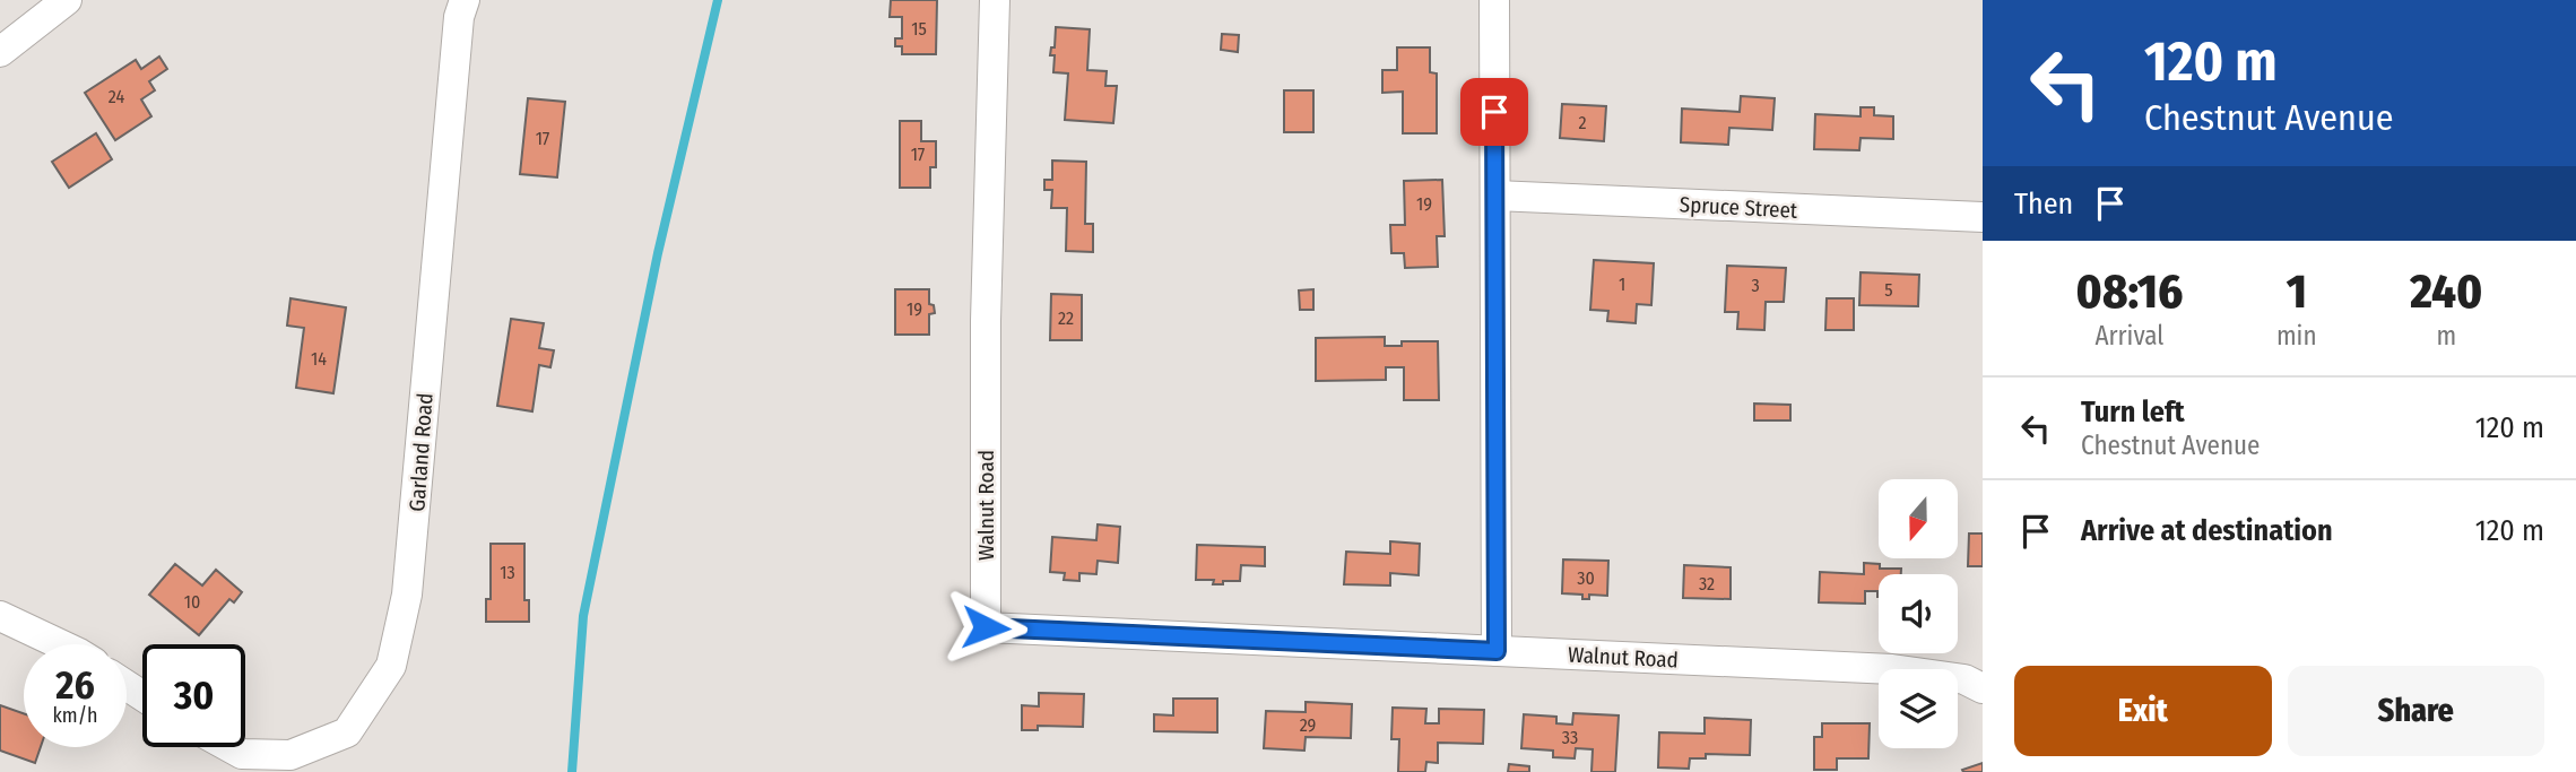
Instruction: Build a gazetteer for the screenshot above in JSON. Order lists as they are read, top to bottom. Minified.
{"streets":{"street":["Spruce Street","Garland Road","Walnut Road"]},"house_numbers":["15","24","2","17","17","19","1","3","5","19","22","14","13","30","32","10","29","33"],"north":"bottom","page":{"turn":["120 m","Chestnut Avenue"],"then":"Then","eta":["08:16","Arrival","1","min","240","m"],"list":[{"name":"Turn left","note":"Chestnut Avenue","value":"120 m"},{"name":"Arrive at destination","value":"120 m"}],"speed":"26 km/h","limit":"30","buttons":["Exit","Share"]}}
